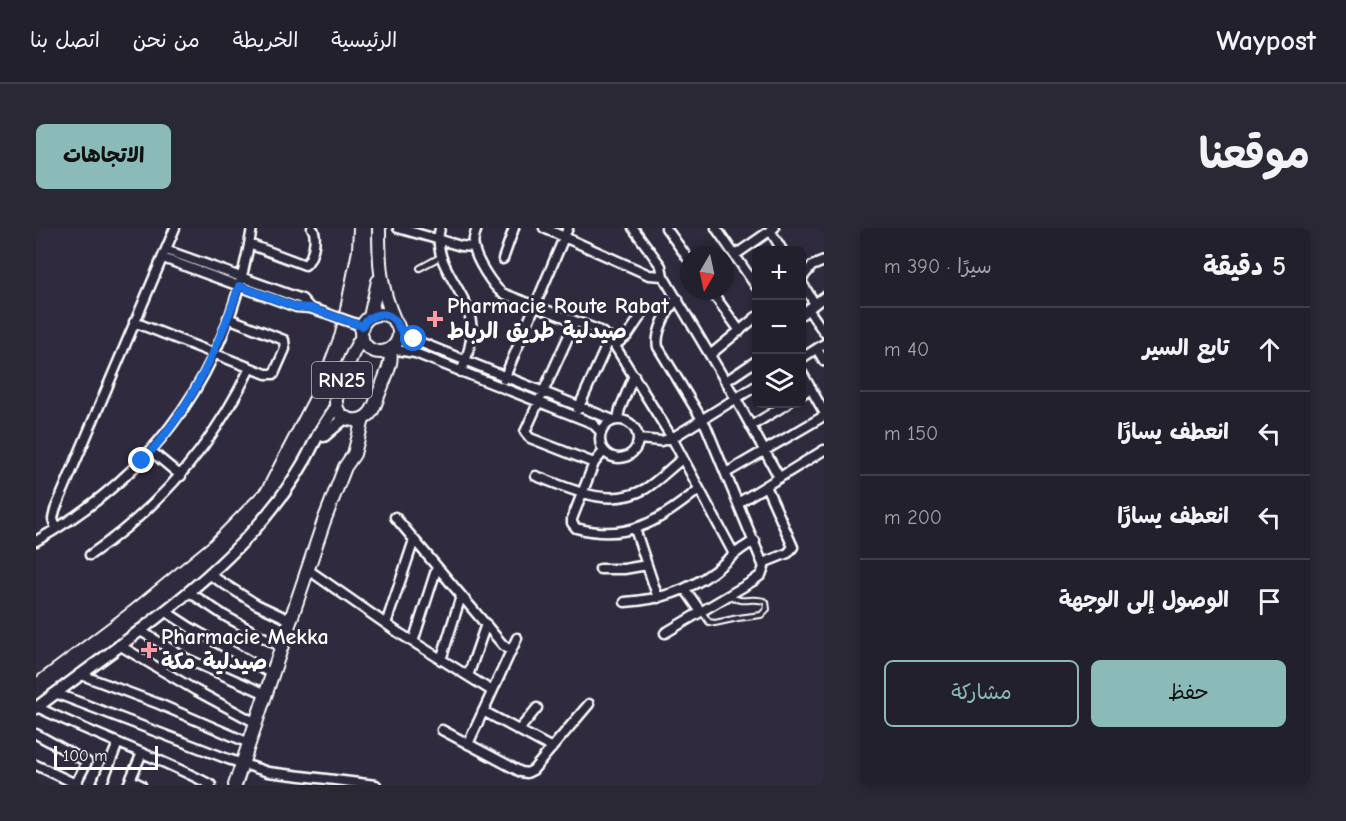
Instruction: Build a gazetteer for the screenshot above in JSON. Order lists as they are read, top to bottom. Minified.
{"streets":{"main road":["RN25"]},"places":{"health":["Pharmacie Route Rabat صيدلية طريق الرباط","Pharmacie Mekka صيدلية مكة"]},"scale_bar":"100 m","north":"bottom","page":{"header":"Waypost","nav":["الرئيسية","الخريطة","من نحن","اتصل بنا"],"title":"موقعنا","buttons":["الاتجاهات",["حفظ","مشاركة"]],"heading":["5 دقيقة","سيرًا · 390 m"],"map_buttons":["+","−"],"list":[["تابع السير","40 m"],["انعطف يسارًا","150 m"],["انعطف يسارًا","200 m"],"الوصول إلى الوجهة"],"scale":"100 m"}}
